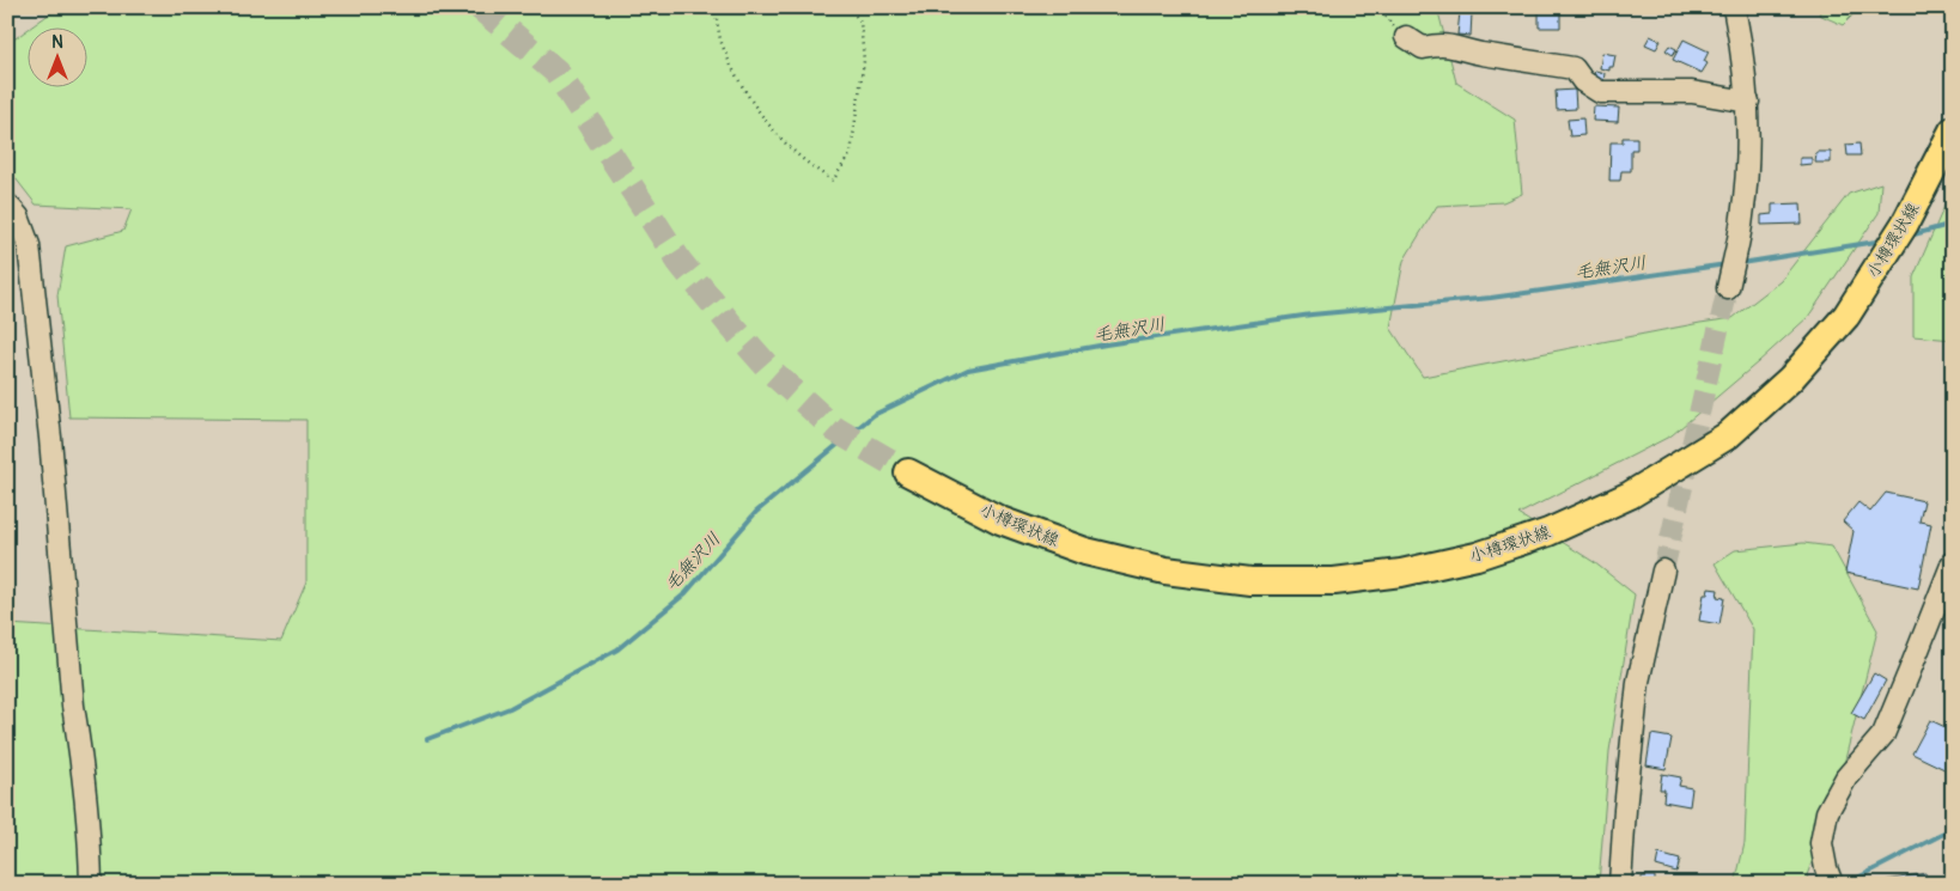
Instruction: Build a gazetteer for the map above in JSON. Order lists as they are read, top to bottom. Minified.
{"streets":{"main road":["小樽環状線"]},"water":["毛無沢川"],"north":"top"}
